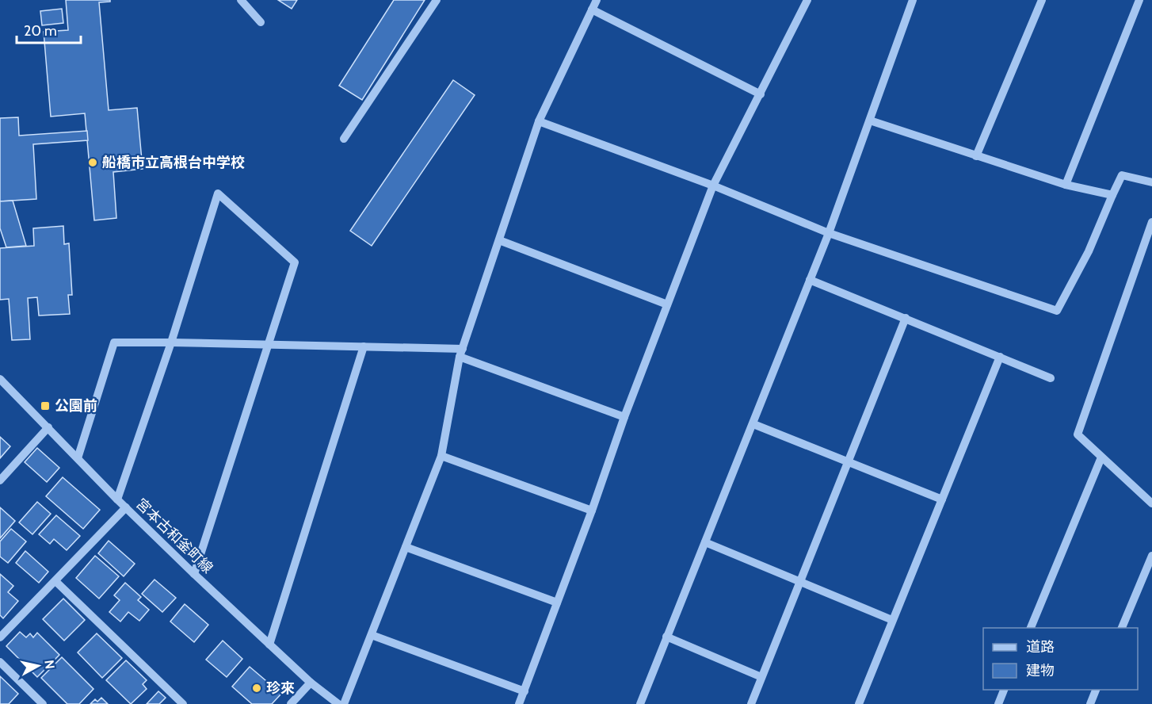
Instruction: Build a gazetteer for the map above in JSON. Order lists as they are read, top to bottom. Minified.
{"streets":{"street":["宮本古和釜町線"]},"places":{"other":["船橋市立高根台中学校","珍來"],"transit":["公園前"]},"legend":["道路","建物"],"scale_bar":"20 m","north":"right"}
